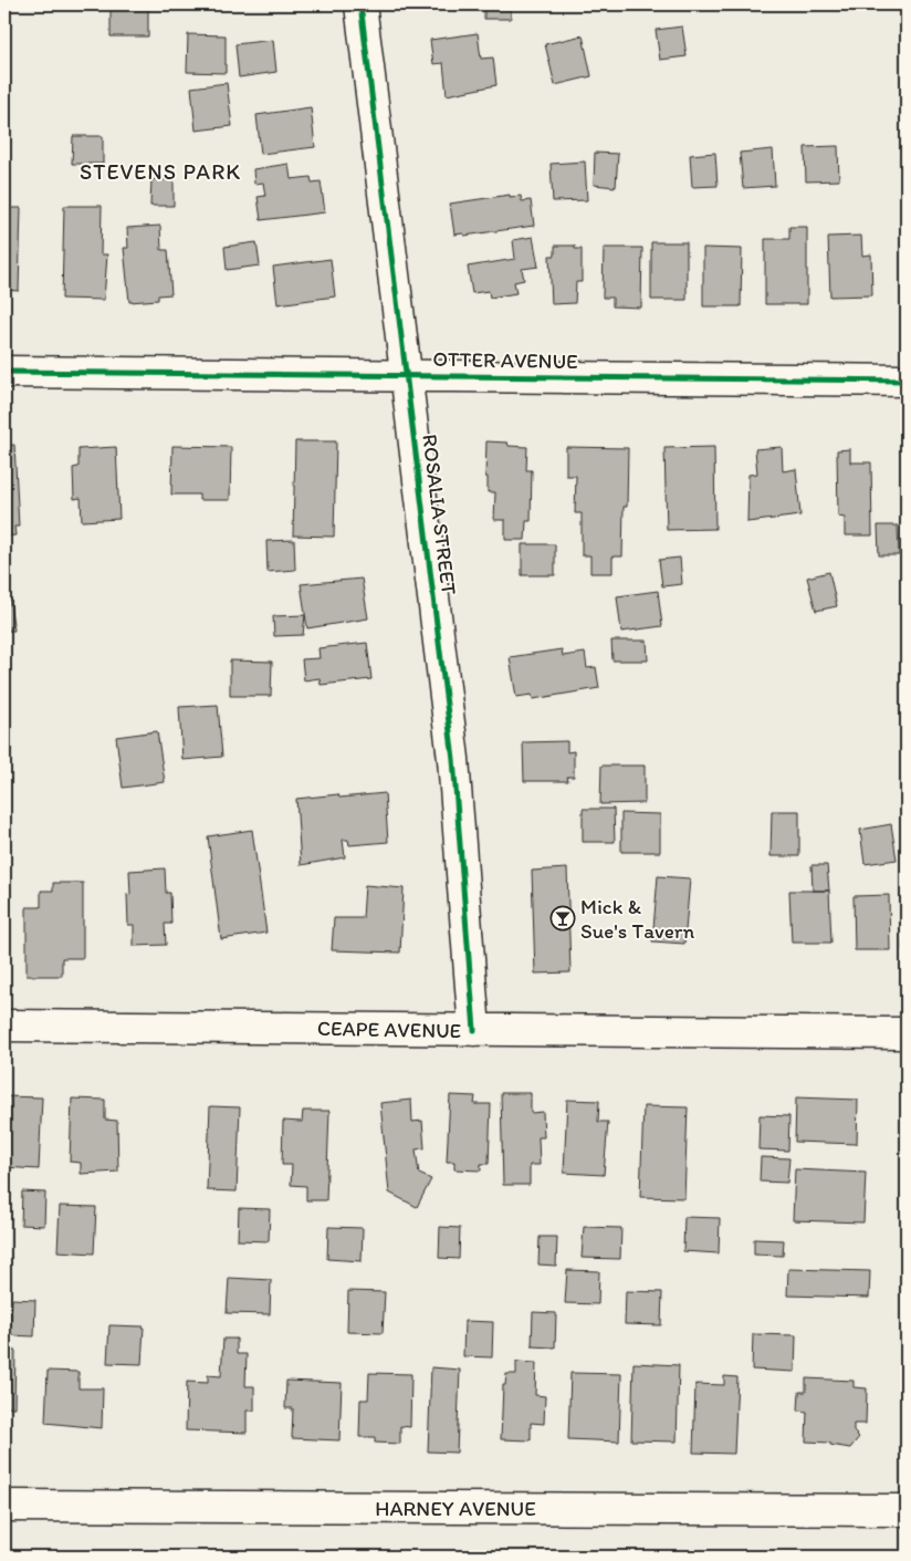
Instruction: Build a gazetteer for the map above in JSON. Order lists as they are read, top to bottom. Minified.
{"streets":{"street":["OTTER AVENUE","ROSALIA STREET","CEAPE AVENUE","HARNEY AVENUE"]},"crossings":[["OTTER AVENUE","ROSALIA STREET"],["ROSALIA STREET","CEAPE AVENUE"]],"districts":["STEVENS PARK"],"places":{"bar":["Mick & Sue's Tavern"]}}
